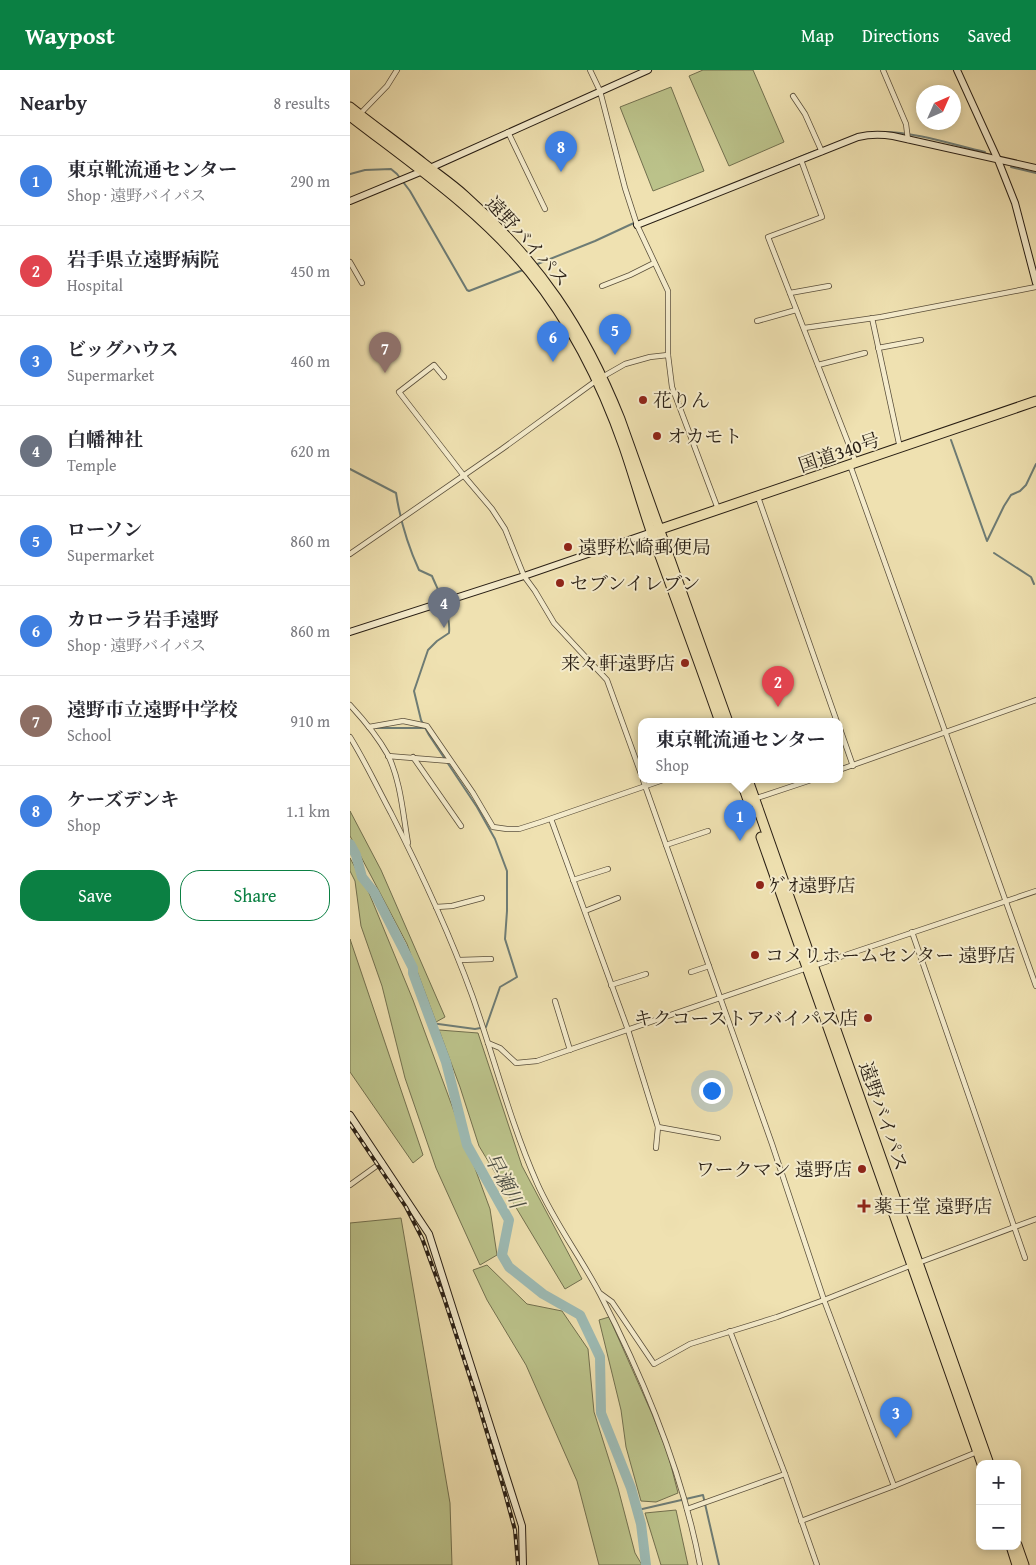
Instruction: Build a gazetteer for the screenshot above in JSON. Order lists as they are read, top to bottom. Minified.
{"streets":{"highway":["遠野バイパス","国道340号"]},"crossings":[["遠野バイパス","国道340号"]],"water":["早瀬川"],"places":{"other":["花りん","オカモト","遠野松崎郵便局","セブンイレブン","来々軒遠野店","ｹﾞｵ遠野店","コメリホームセンター 遠野店","キクコーストアバイパス店","ワークマン 遠野店"],"health":["薬王堂 遠野店"]},"north":"top right","page":{"header":"Waypost","nav":["Map","Directions","Saved"],"heading":["Nearby","8 results"],"pins":["8","5","6","7","4","2","1","3"],"list":[{"mark":"1","name":"東京靴流通センター","note":"Shop · 遠野バイパス","value":"290 m"},{"mark":"2","name":"岩手県立遠野病院","note":"Hospital","value":"450 m"},{"mark":"3","name":"ビッグハウス","note":"Supermarket","value":"460 m"},{"mark":"4","name":"白幡神社","note":"Temple","value":"620 m"},{"mark":"5","name":"ローソン","note":"Supermarket","value":"860 m"},{"mark":"6","name":"カローラ岩手遠野","note":"Shop · 遠野バイパス","value":"860 m"},{"mark":"7","name":"遠野市立遠野中学校","note":"School","value":"910 m"},{"mark":"8","name":"ケーズデンキ","note":"Shop","value":"1.1 km"}],"popup":["東京靴流通センター","Shop"],"buttons":["Save","Share"],"map_buttons":["+","−"]}}
